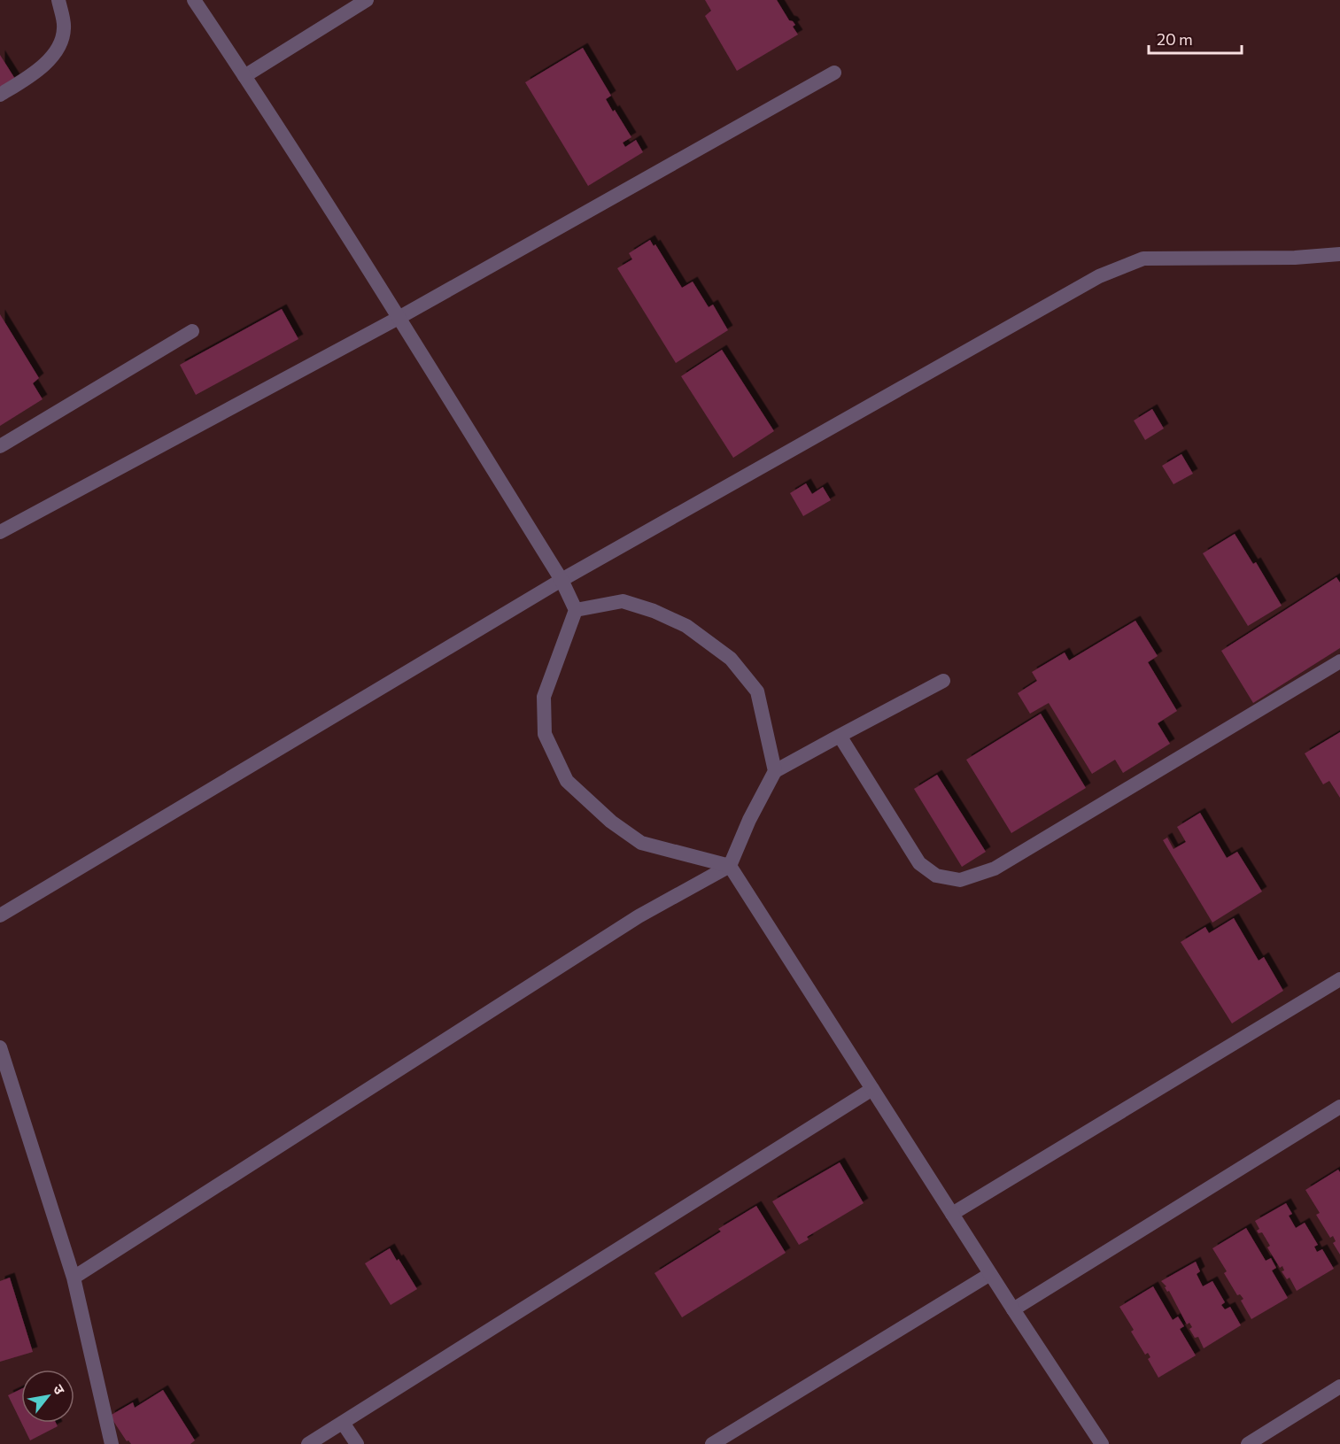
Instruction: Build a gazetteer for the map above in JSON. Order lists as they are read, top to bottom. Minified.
{"scale_bar":"20 m","north":"top right"}
